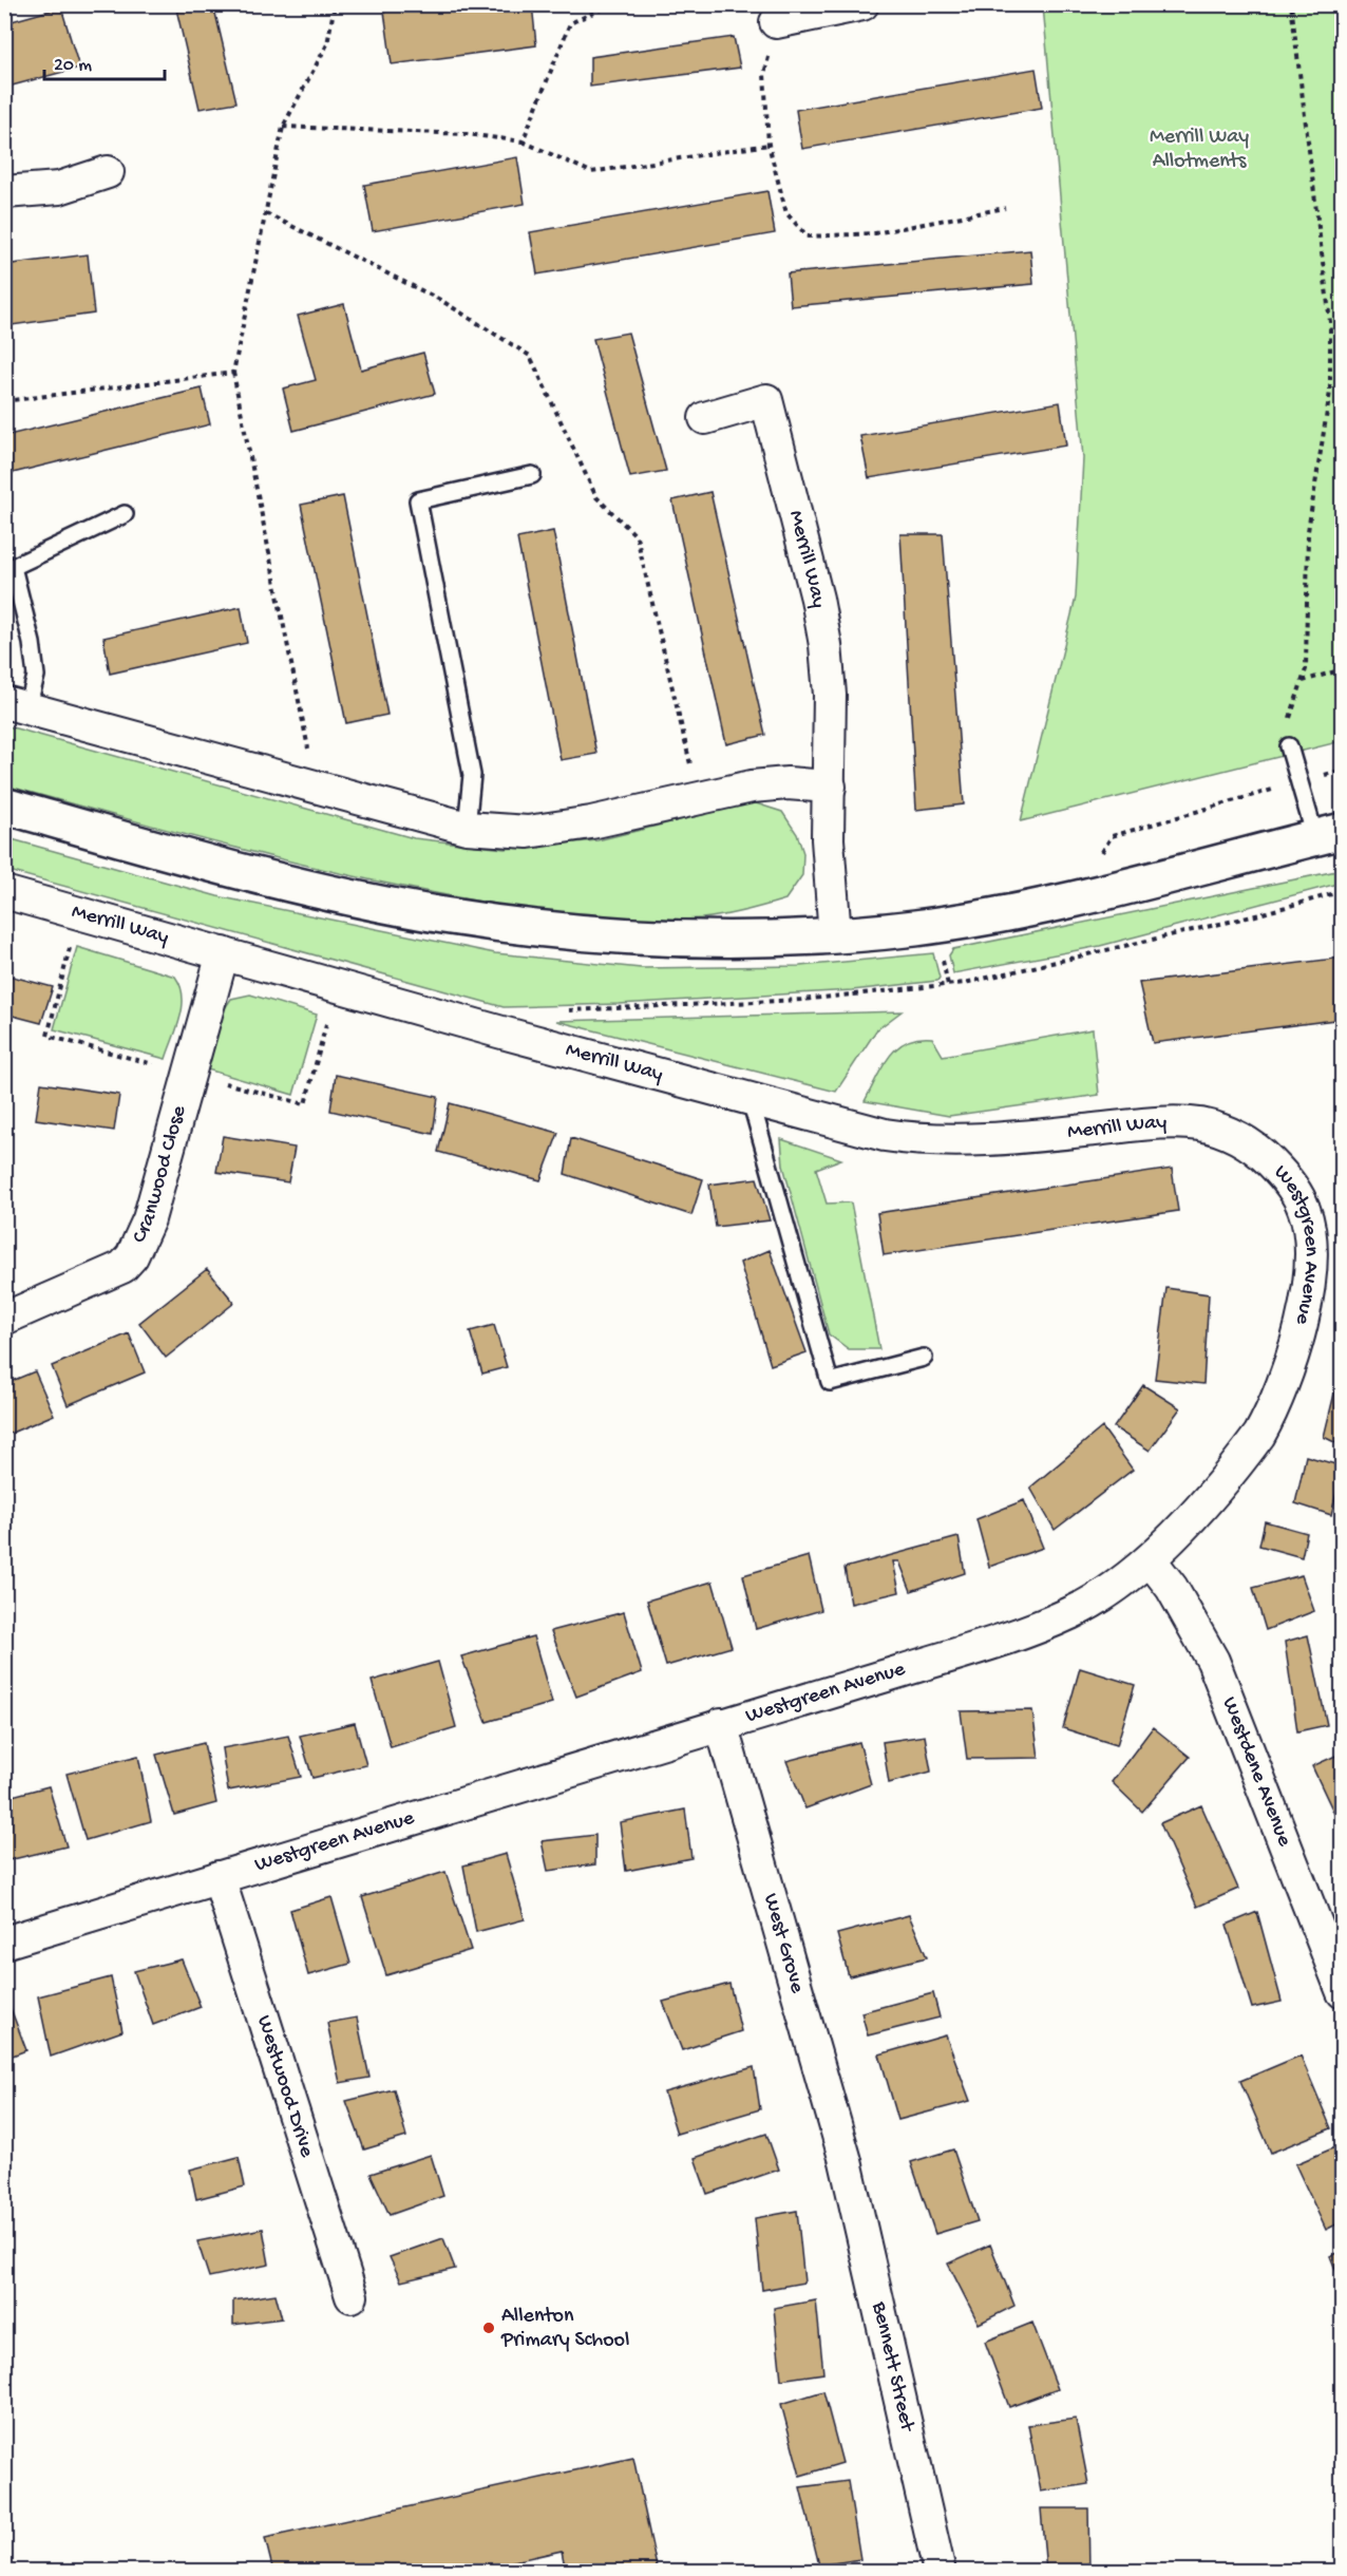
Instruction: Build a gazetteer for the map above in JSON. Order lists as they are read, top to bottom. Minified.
{"streets":{"street":["Merrill Way","Cranwood Close","Westgreen Avenue","Westdene Avenue","West Grove","Westwood Drive","Bennett Street"]},"crossings":[["Merrill Way","Cranwood Close"],["Merrill Way","Westgreen Avenue"],["Westgreen Avenue","Westdene Avenue"],["Westgreen Avenue","West Grove"],["Westgreen Avenue","Westwood Drive"],["West Grove","Bennett Street"]],"parks":["Merrill Way Allotments"],"places":["Allenton Primary School"],"scale_bar":"20 m"}
